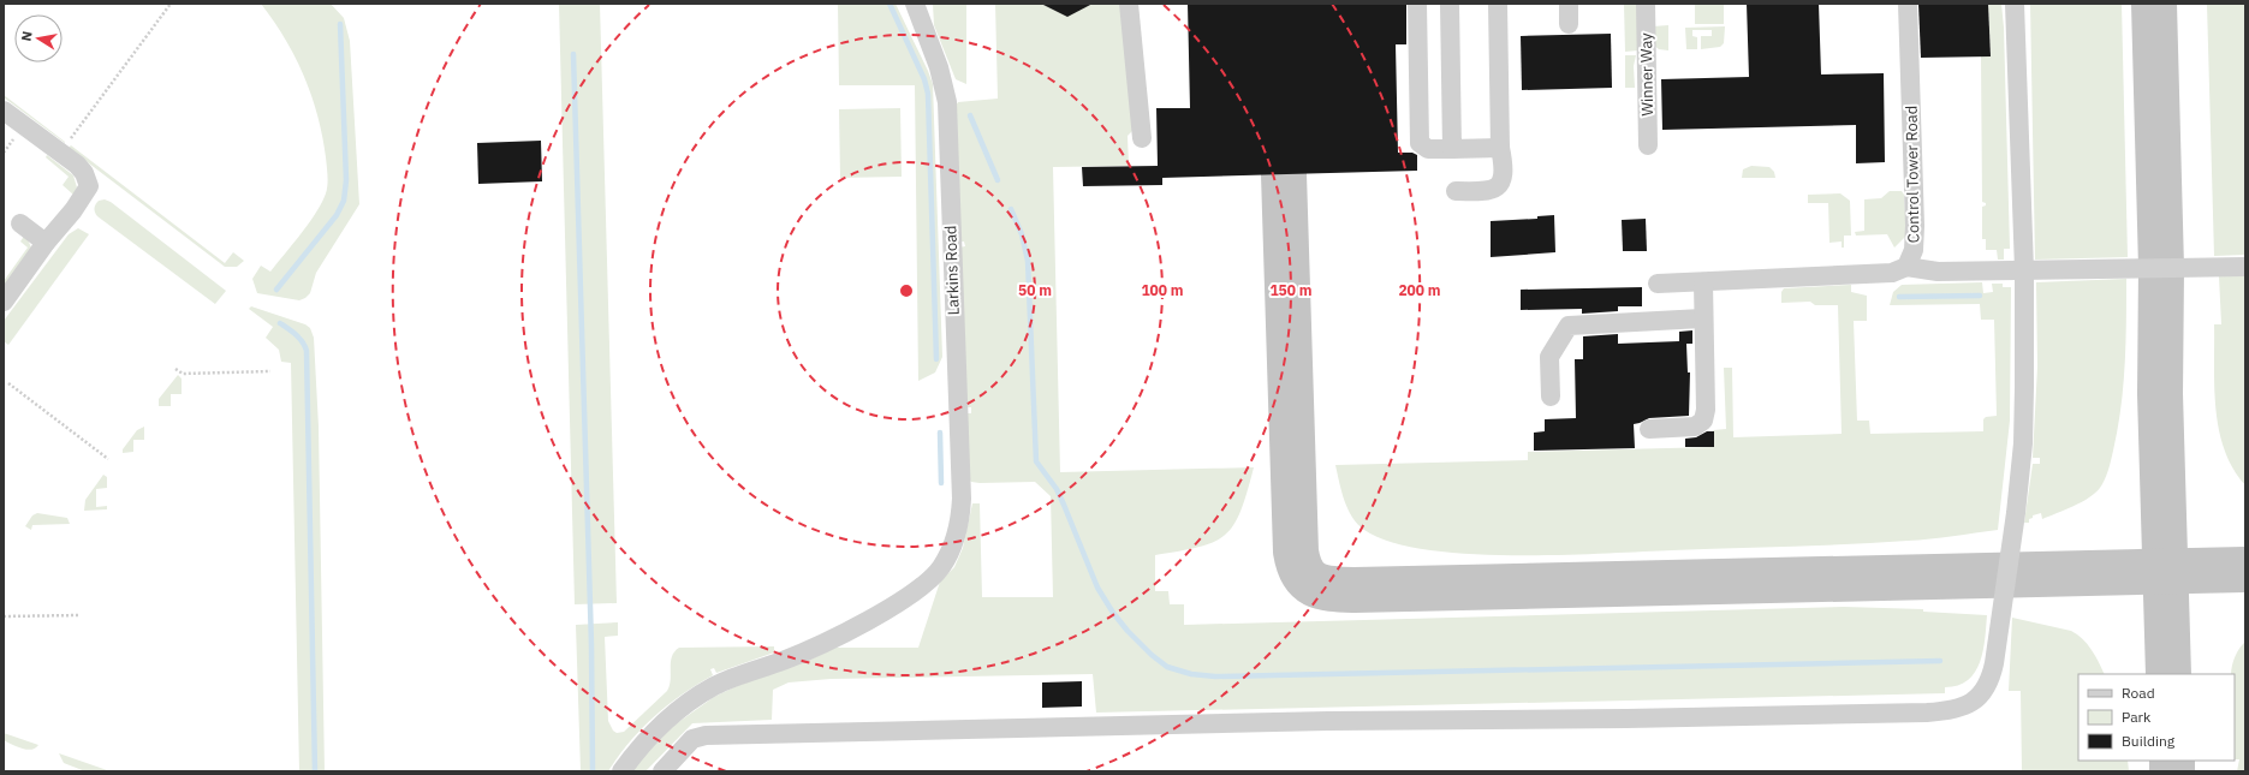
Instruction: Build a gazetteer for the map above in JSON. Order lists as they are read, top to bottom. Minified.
{"streets":{"lane":["Winner Way","Control Tower Road","Larkins Road"]},"legend":["Road","Park","Building"],"north":"left","rings":["50 m","100 m","150 m","200 m"]}
